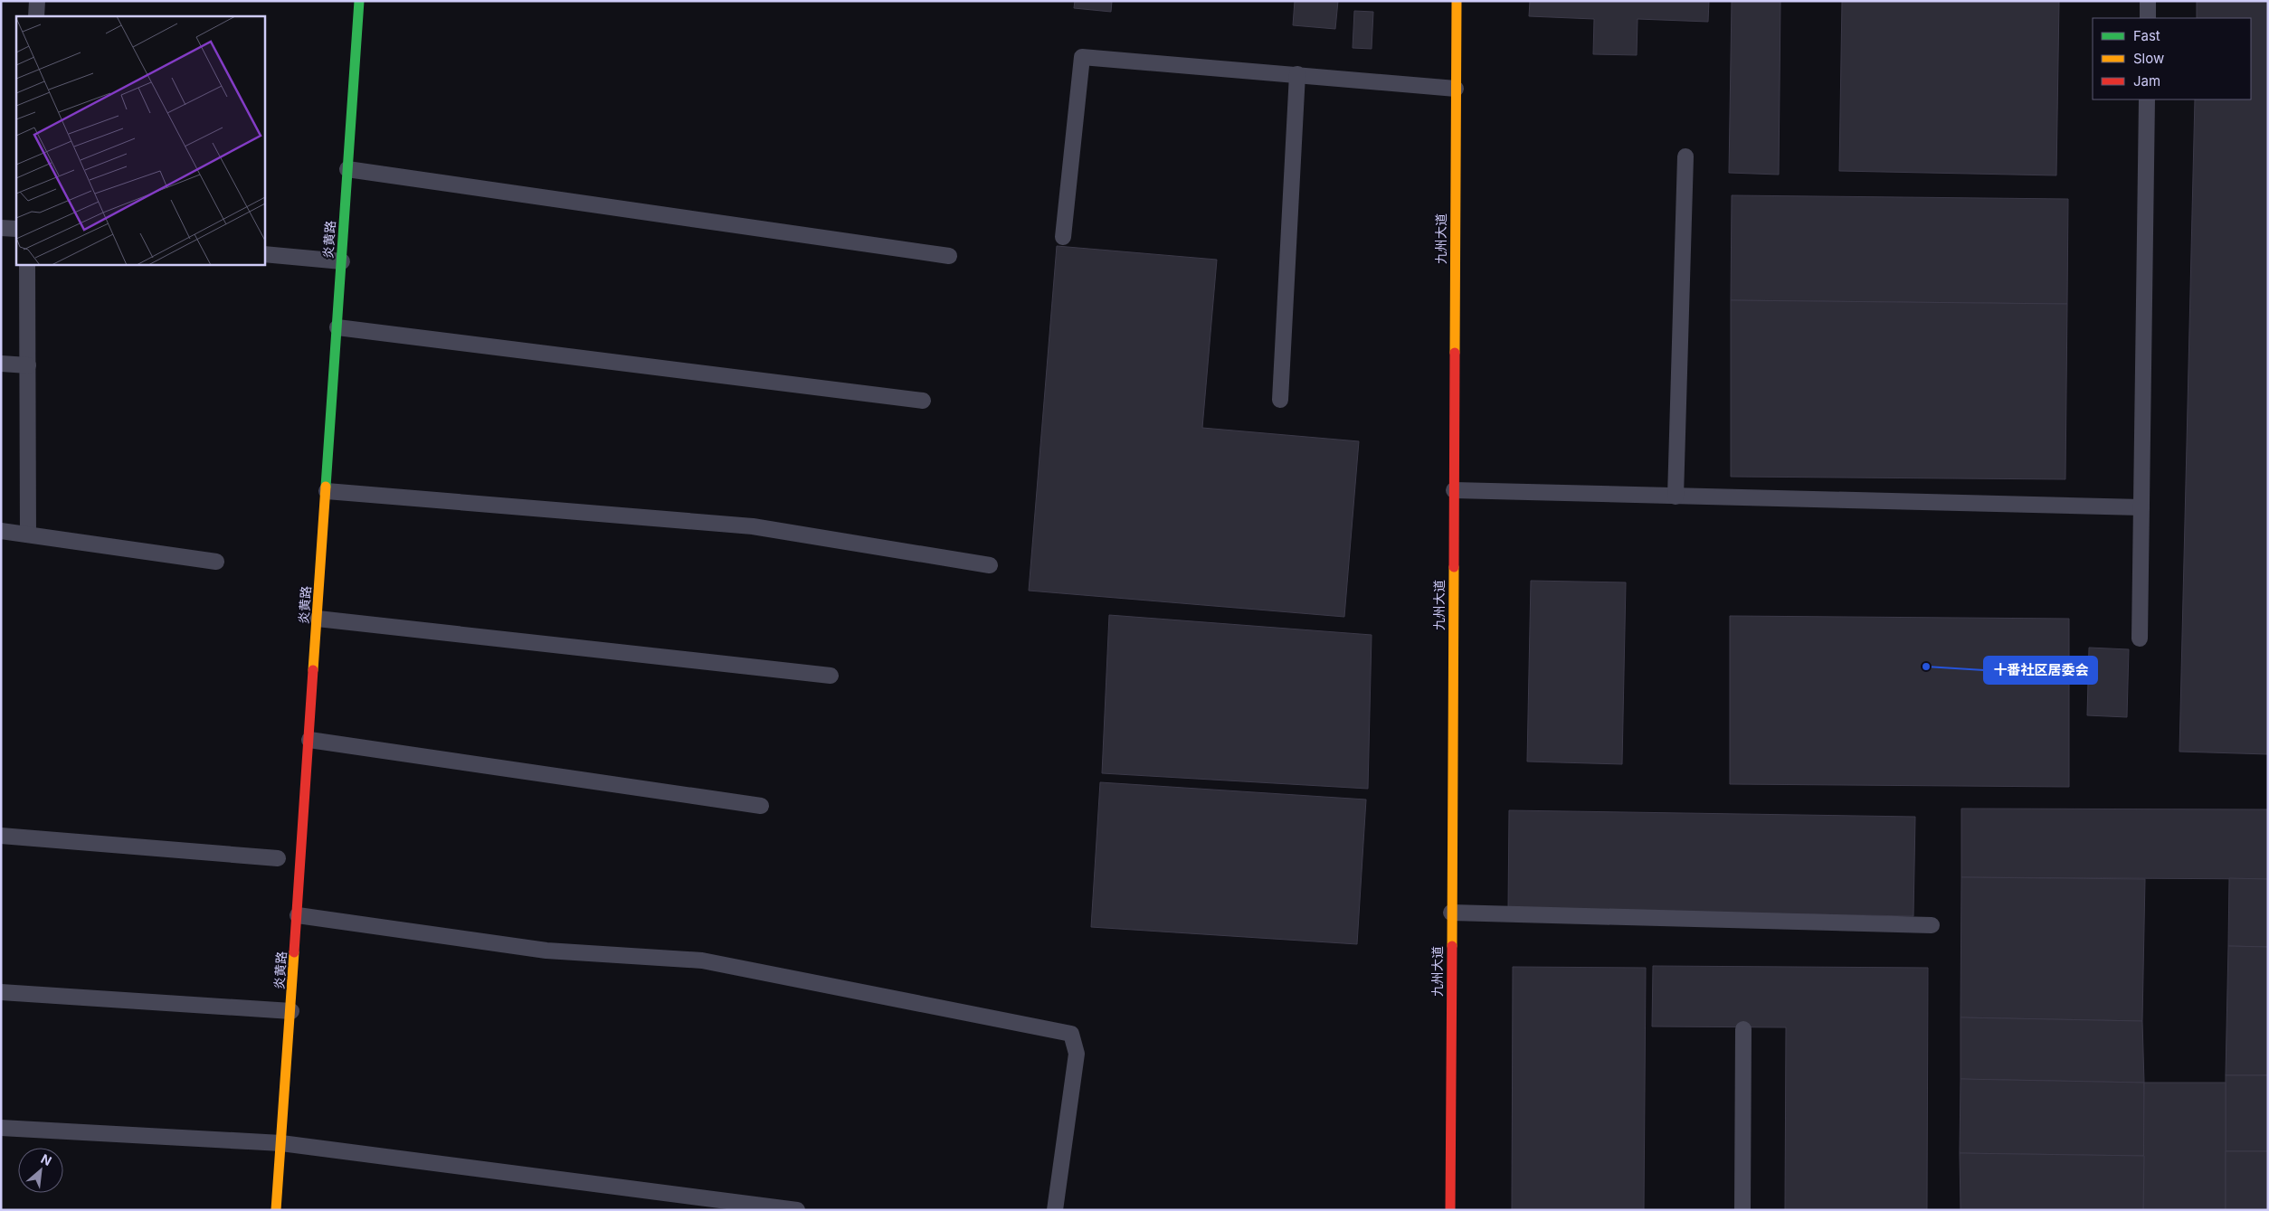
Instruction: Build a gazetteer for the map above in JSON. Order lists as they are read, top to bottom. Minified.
{"streets":{"street":["九州大道","炎黄路"]},"places":["十番社区居委会"],"legend":["Fast","Slow","Jam"],"north":"top right"}
